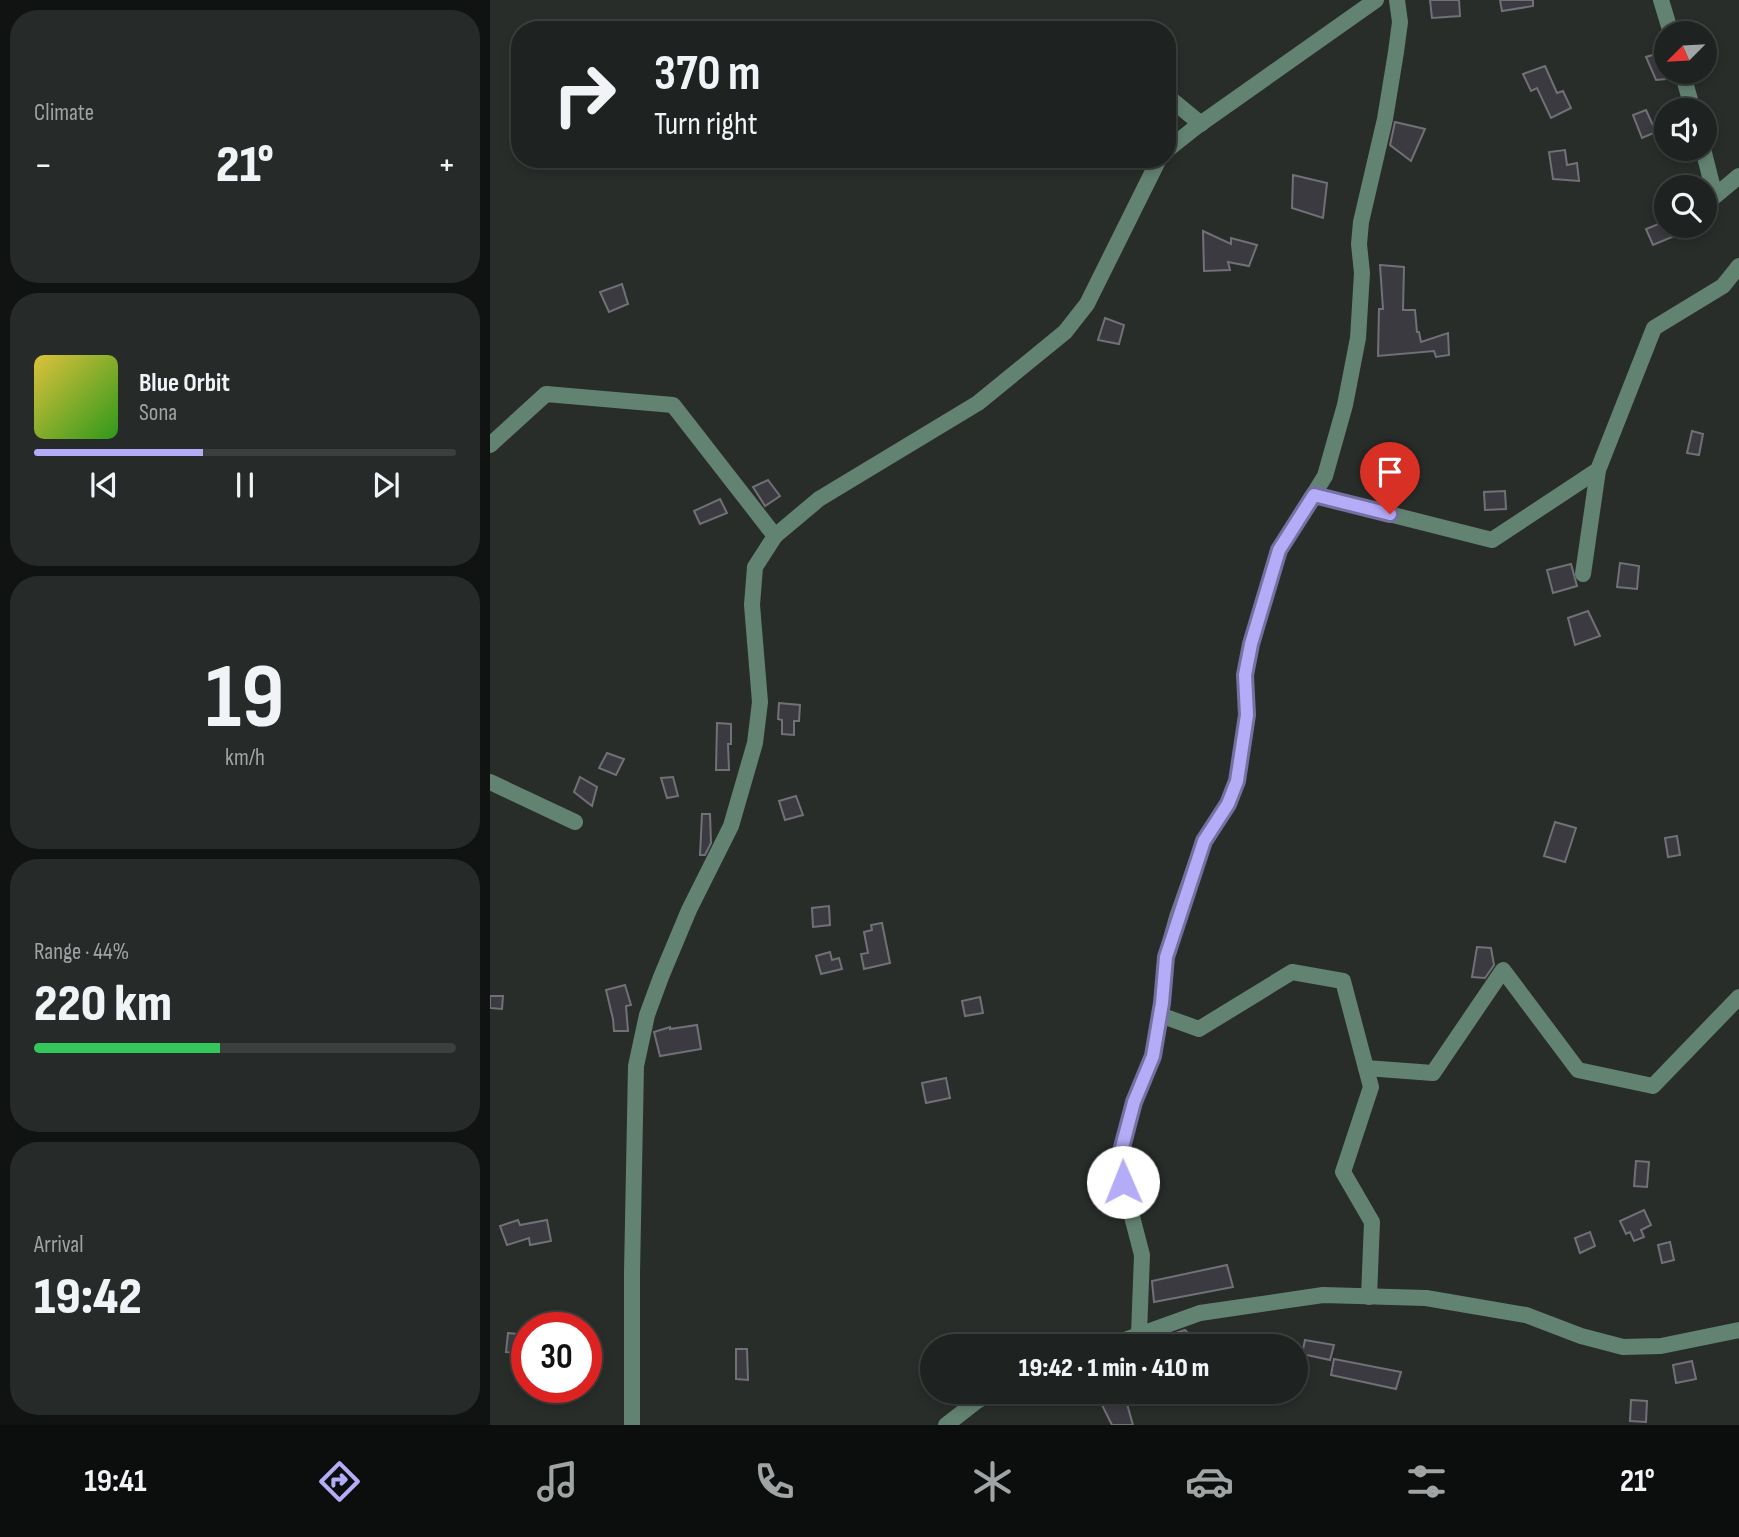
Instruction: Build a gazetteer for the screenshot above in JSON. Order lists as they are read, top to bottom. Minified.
{"north":"bottom left","page":{"tile":["Climate",["19","km/h"],["Range · 44%","220 km"],["Arrival","19:42"]],"turn":["370 m","Turn right"],"heat":["−","21°","+"],"song":["Blue Orbit","Sona"],"limit":"30","trip":"19:42 · 1 min · 410 m","tabs":["19:41","21°"]}}
